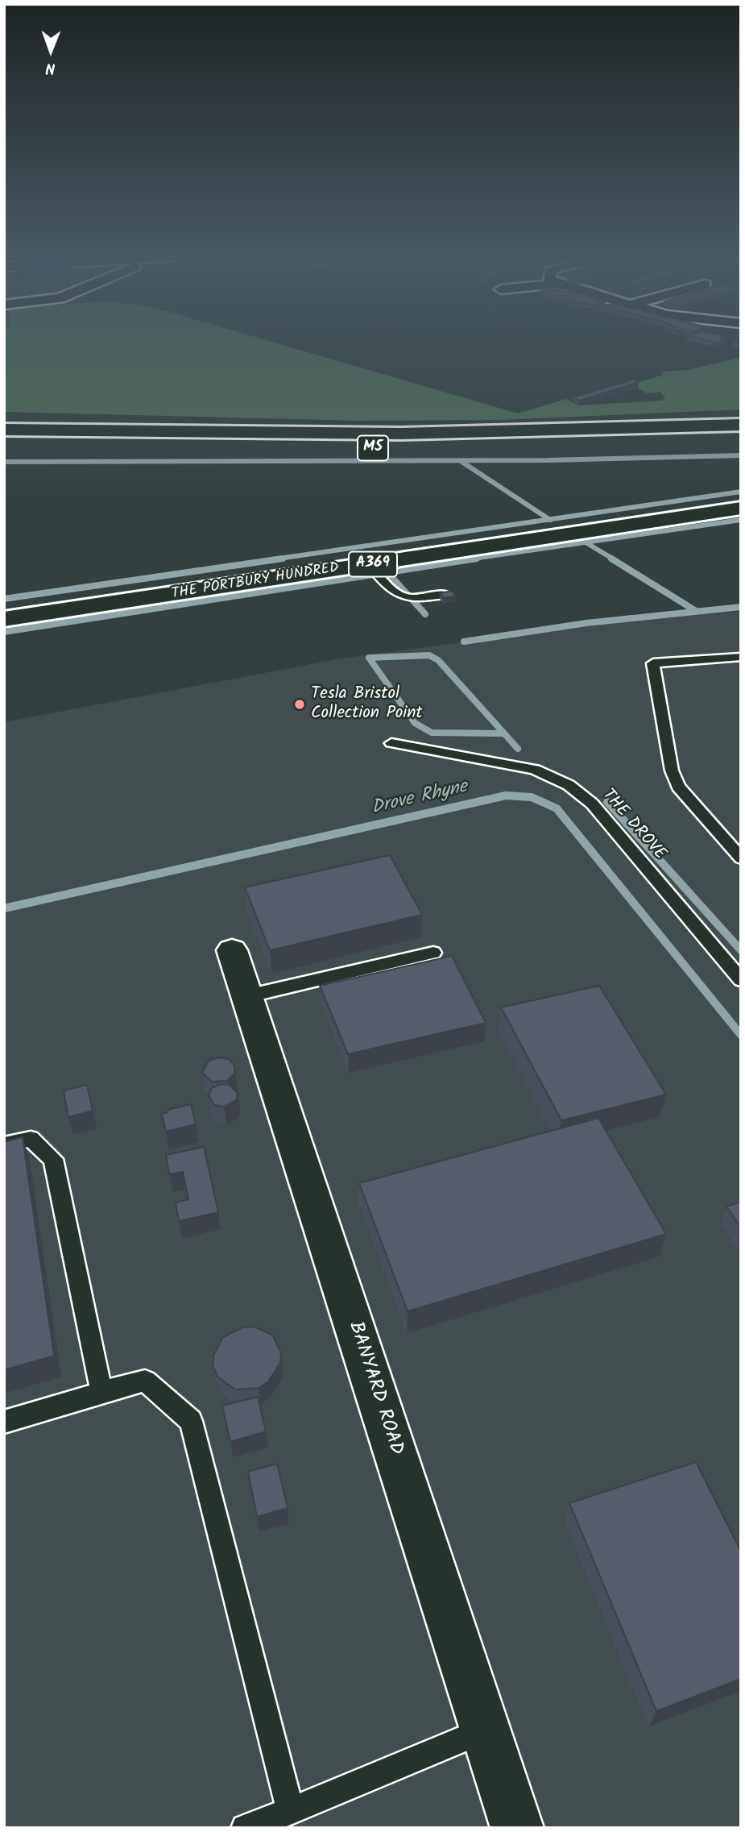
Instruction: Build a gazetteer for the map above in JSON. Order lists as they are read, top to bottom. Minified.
{"streets":{"main road":["M5","A369","THE PORTBURY HUNDRED"],"street":["BANYARD ROAD"],"lane":["THE DROVE"]},"water":["Drove Rhyne"],"places":["Tesla Bristol Collection Point"],"north":"bottom"}
